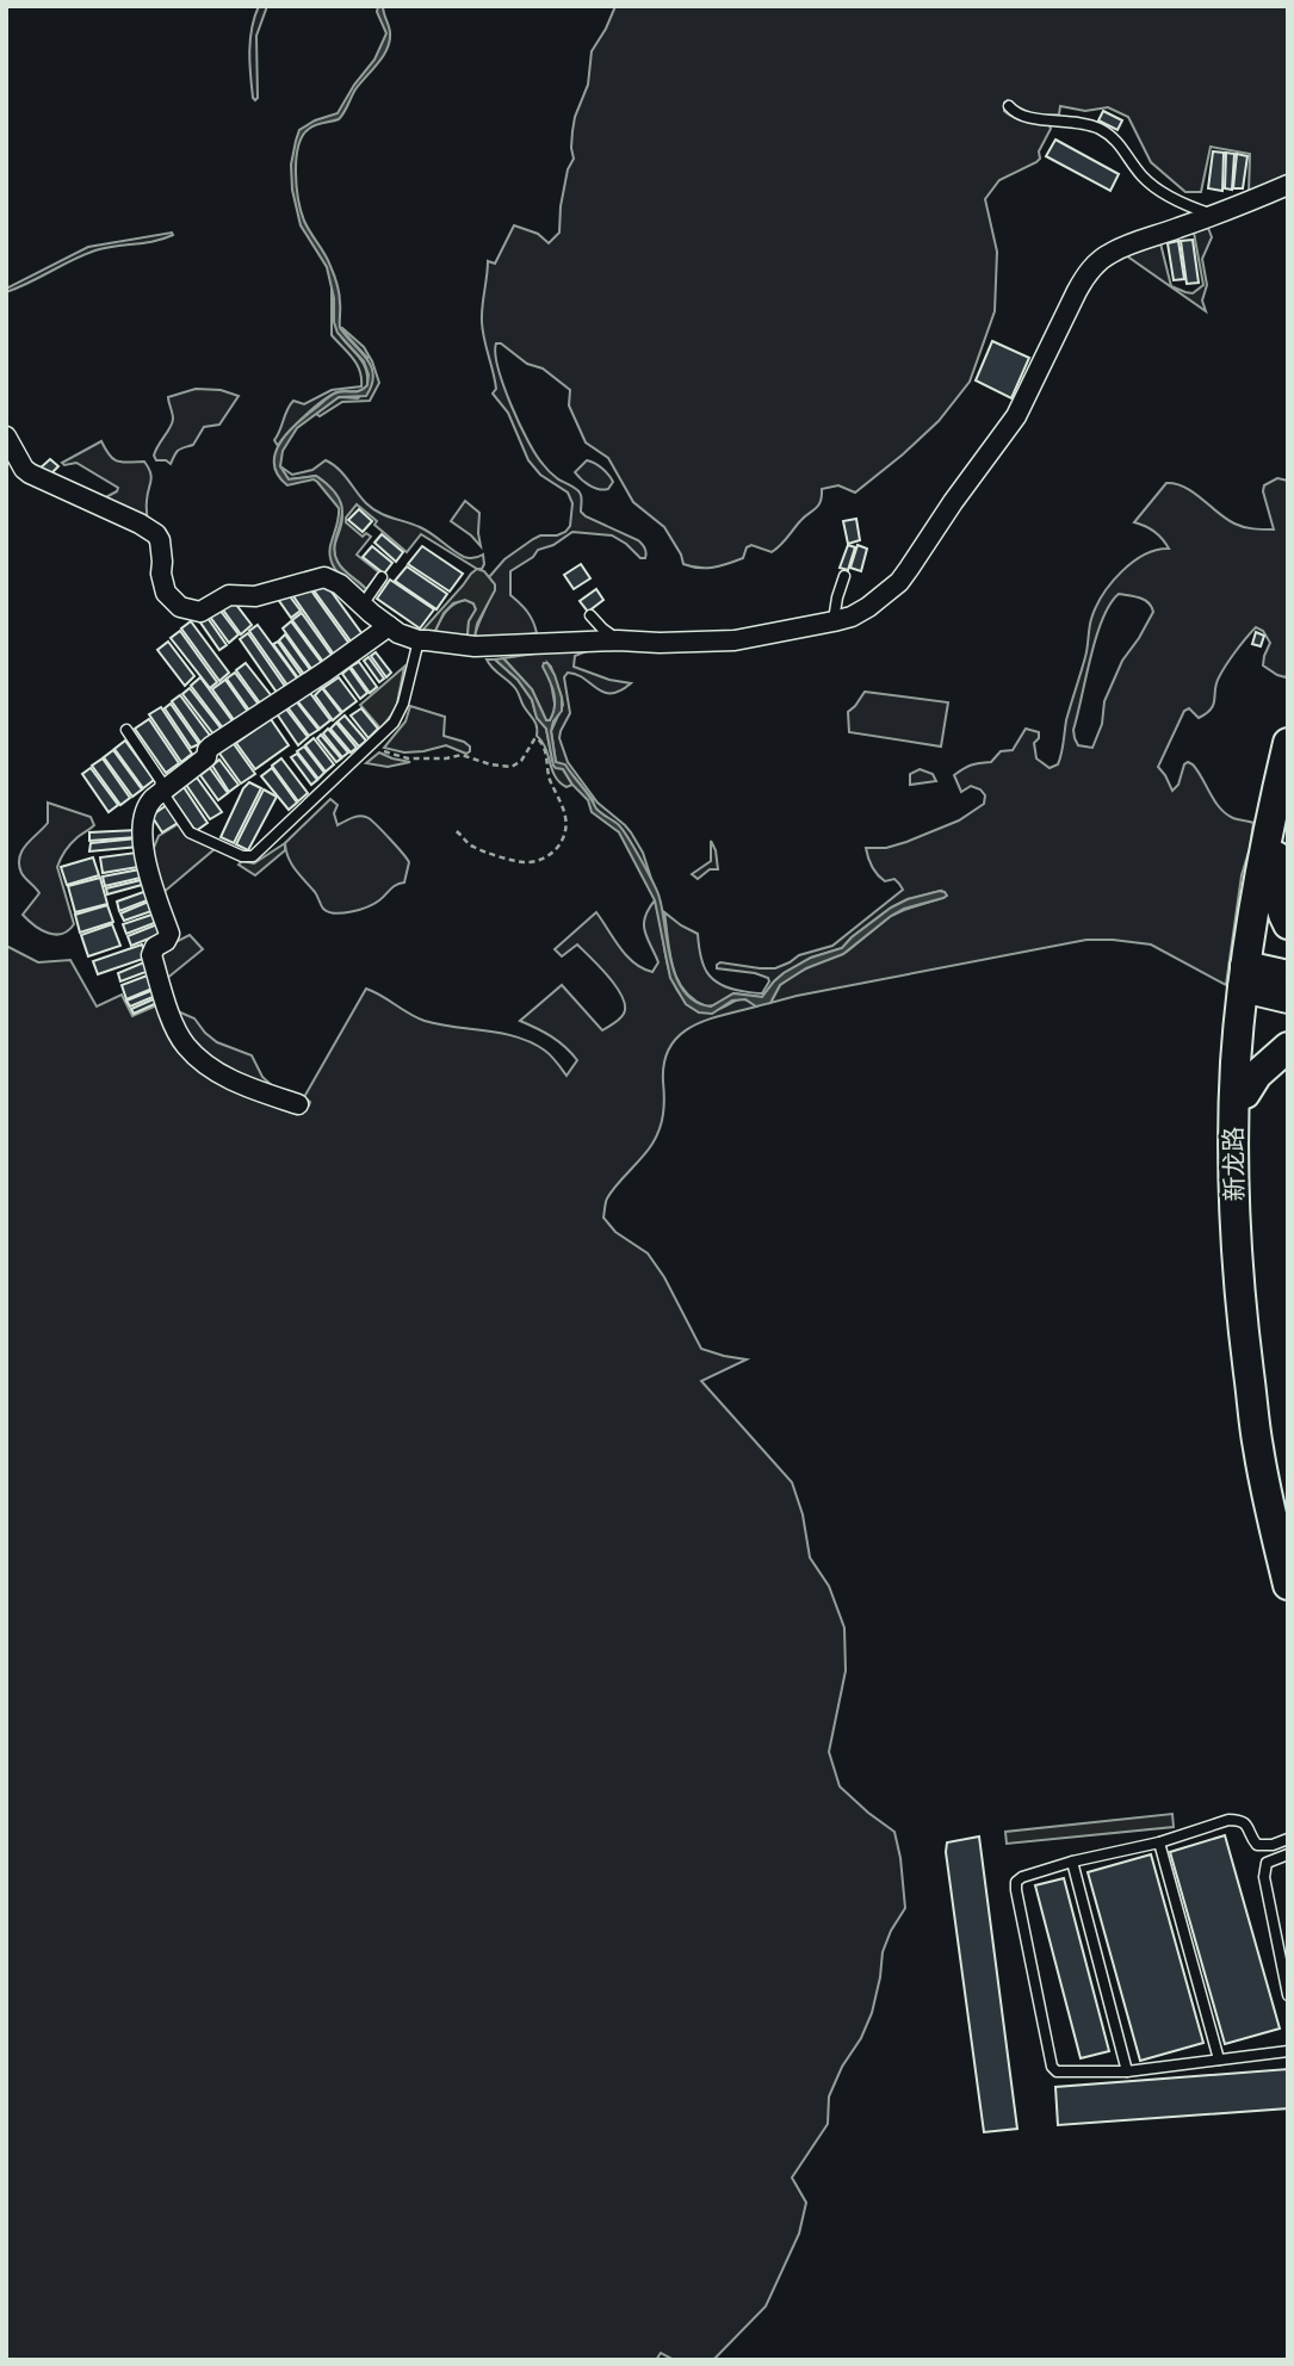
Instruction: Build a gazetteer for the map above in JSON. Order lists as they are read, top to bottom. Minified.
{"streets":{"main road":["新龙路"]}}
